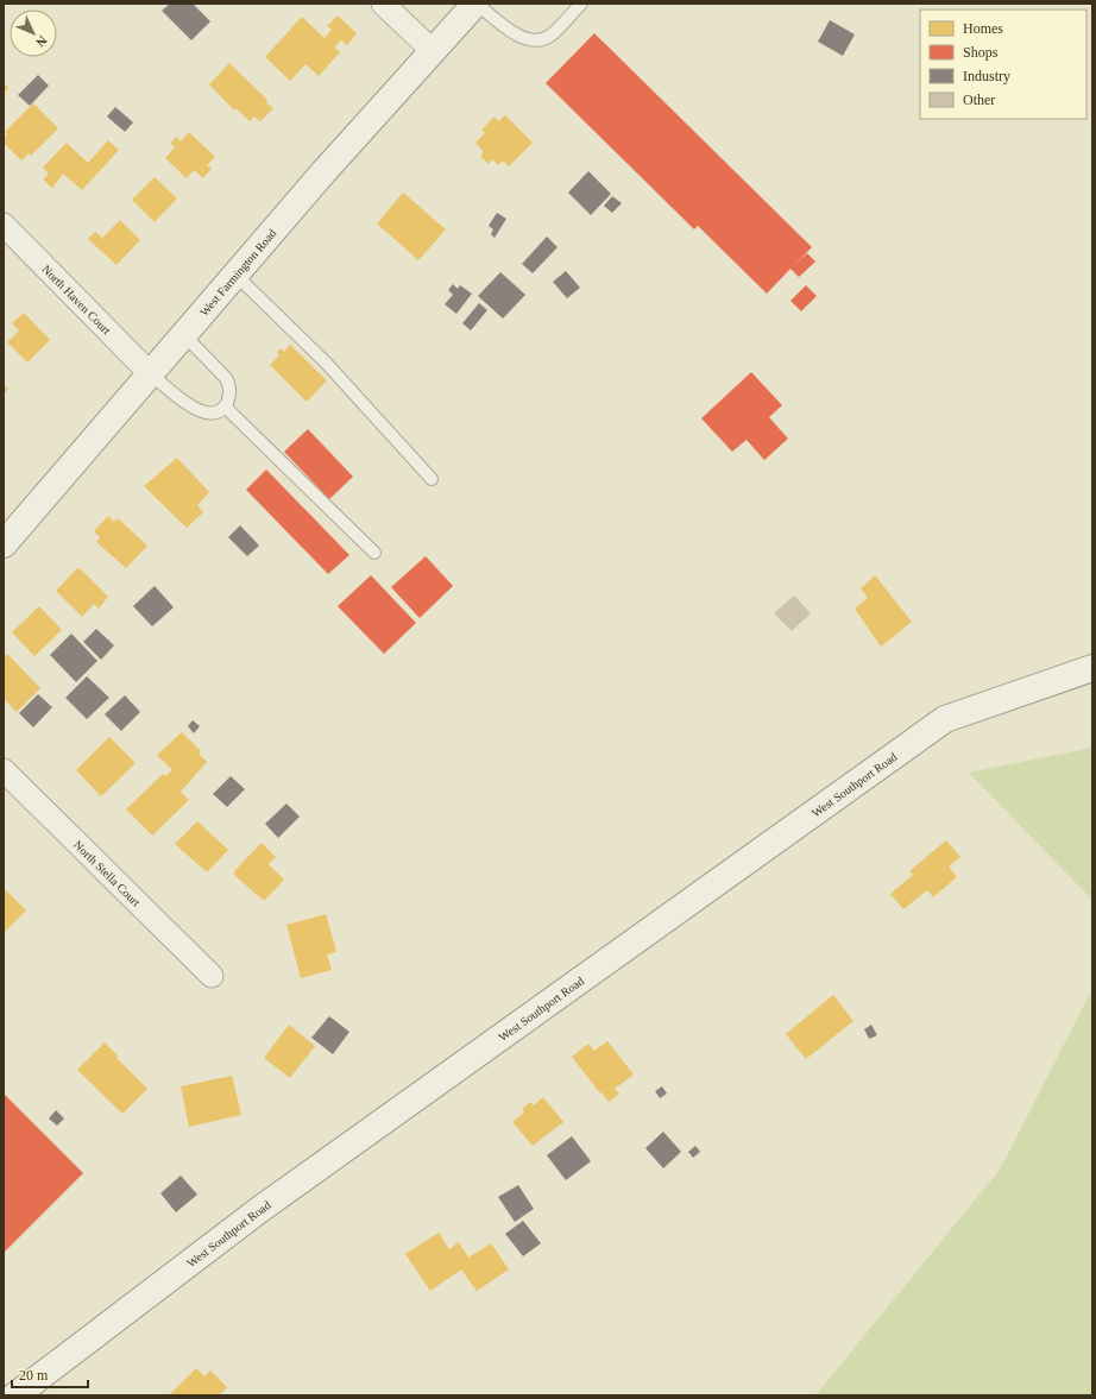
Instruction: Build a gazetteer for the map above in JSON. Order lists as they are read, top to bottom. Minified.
{"streets":{"main road":["West Farmington Road","West Southport Road"],"street":["North Haven Court","North Stella Court"]},"crossings":[["West Farmington Road","North Haven Court"]],"legend":["Homes","Shops","Industry","Other"],"scale_bar":"20 m","north":"bottom right"}
